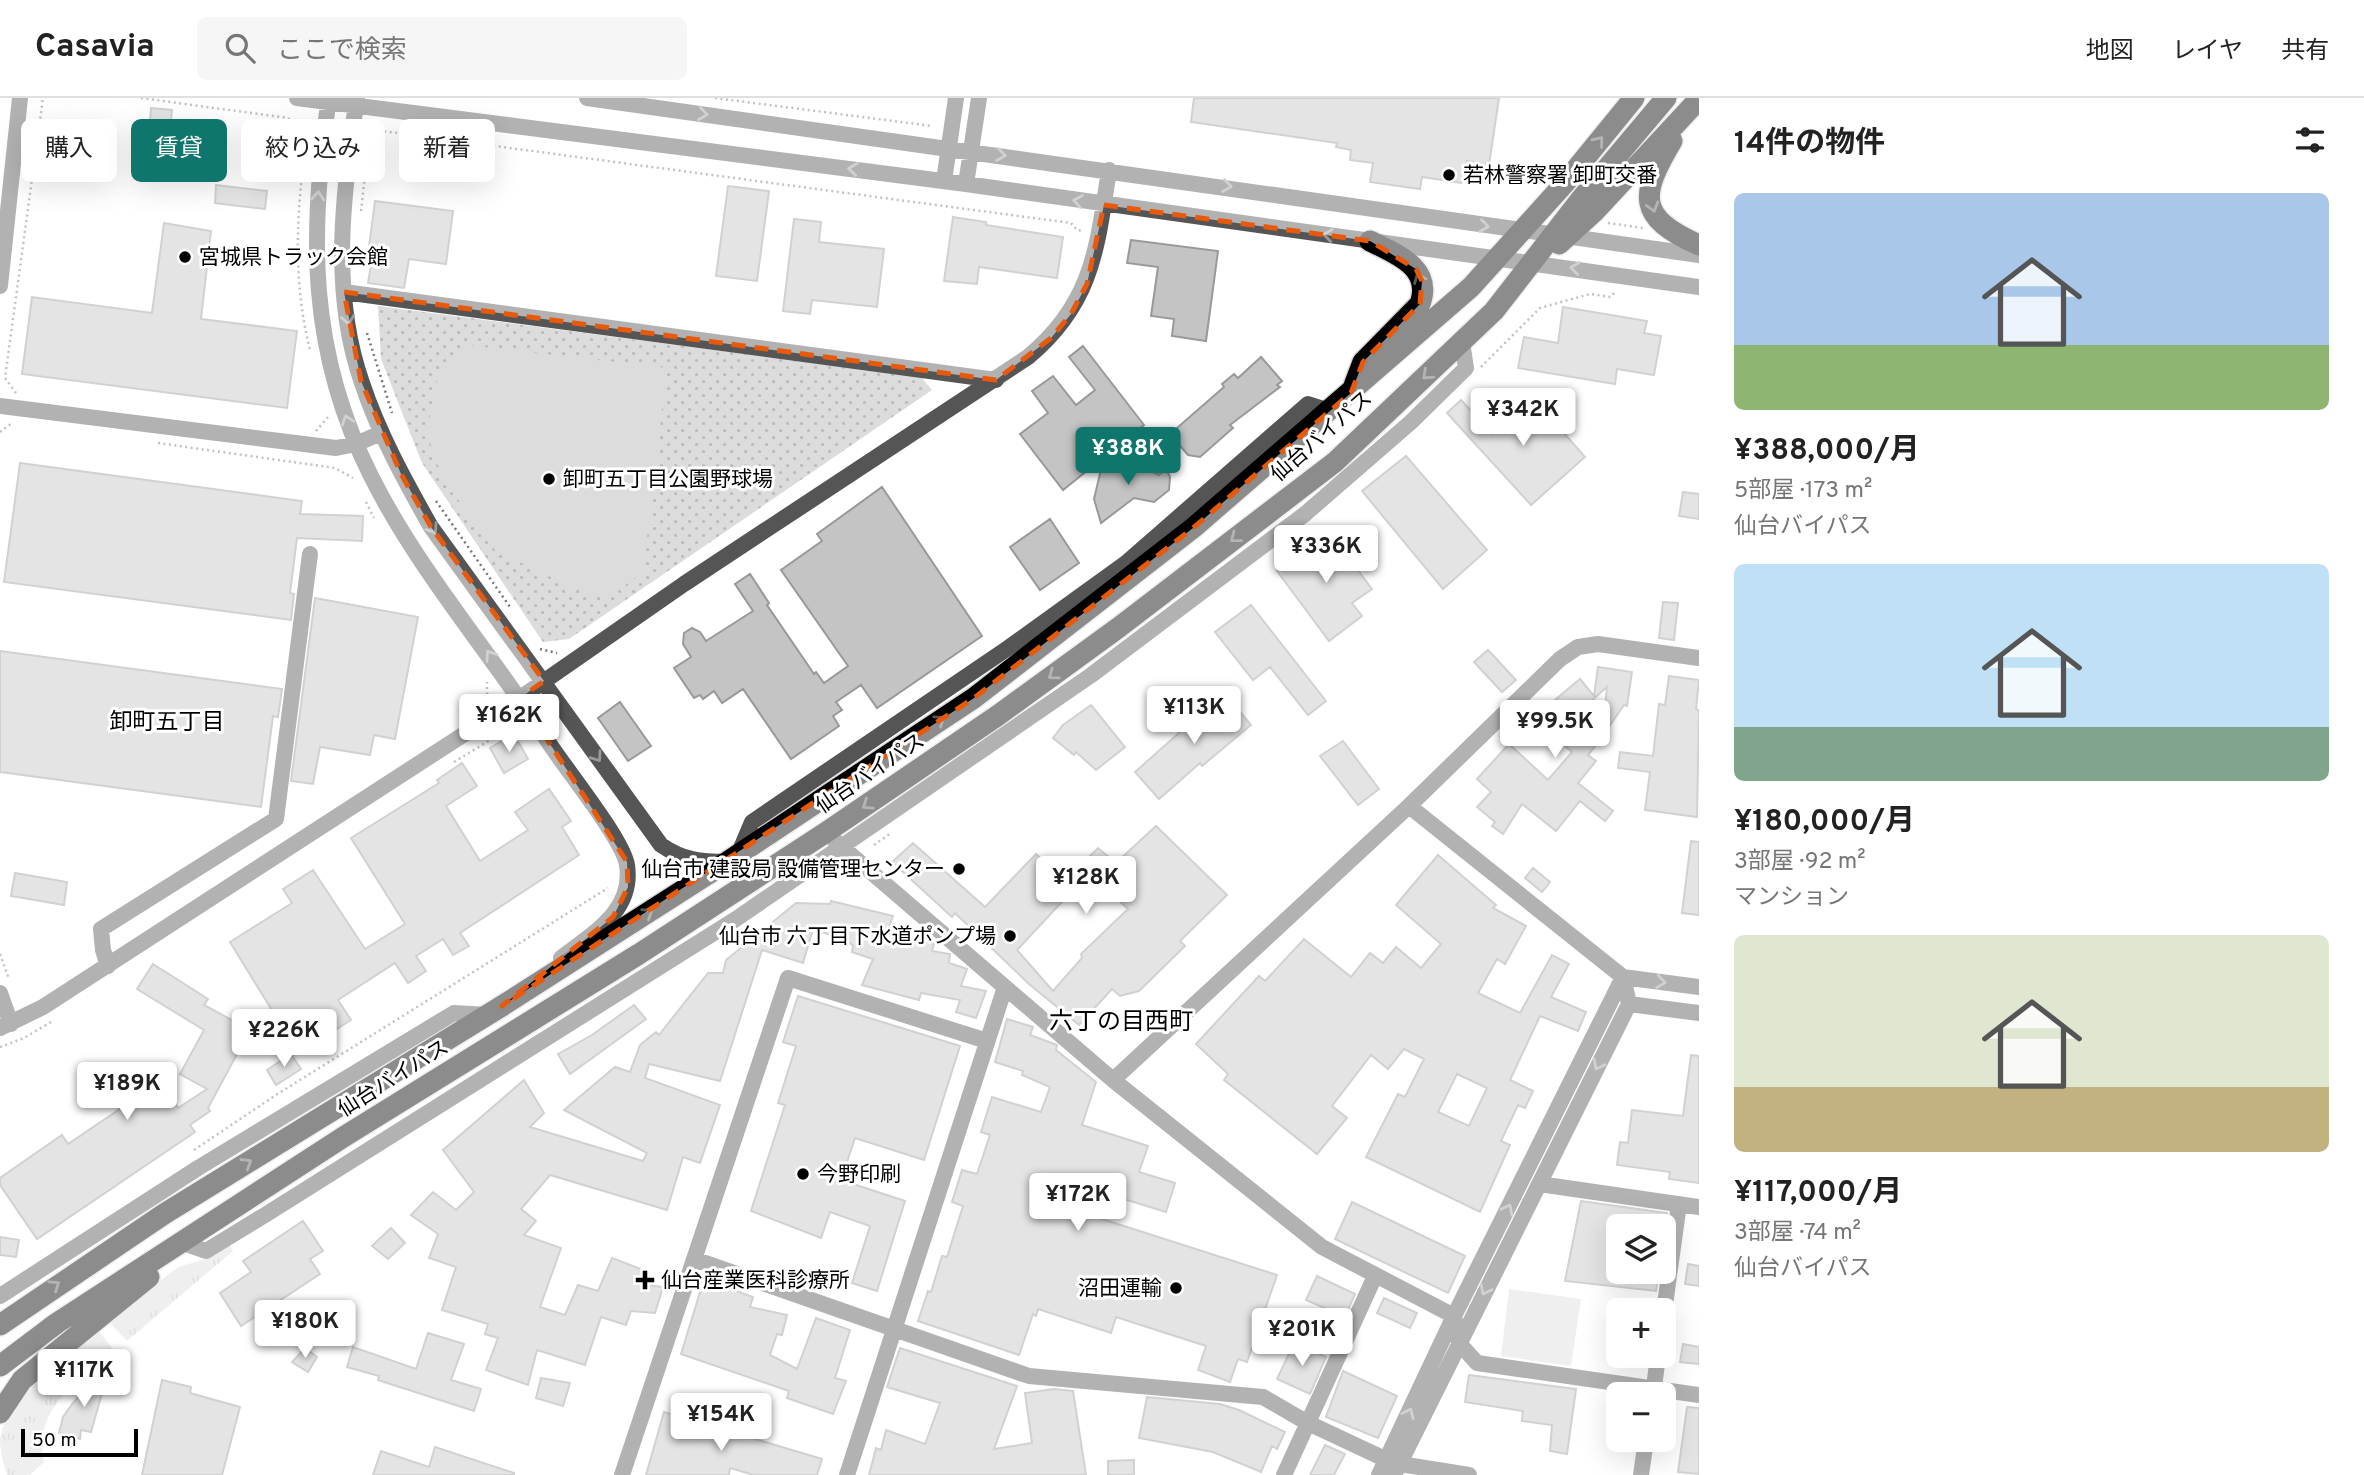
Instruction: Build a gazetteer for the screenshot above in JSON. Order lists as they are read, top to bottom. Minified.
{"streets":{"highway":["仙台バイパス"]},"districts":["卸町五丁目","六丁の目西町"],"places":{"other":["若林警察署 卸町交番","宮城県トラック会館","卸町五丁目公園野球場","仙台市 建設局 設備管理センター","仙台市 六丁目下水道ポンプ場","今野印刷","沼田運輸"],"health":["仙台産業医科診療所"]},"scale_bar":"50 m","page":{"header":"Casavia","search":"ここで検索","nav":["地図","レイヤ","共有"],"heading":"14件の物件","chip":["購入","賃貸","絞り込み","新着"],"list":[{"name":"¥388,000/月","note":"5部屋 · 173 m² · 仙台バイパス"},{"name":"¥180,000/月","note":"3部屋 · 92 m² · マンション"},{"name":"¥117,000/月","note":"3部屋 · 74 m² · 仙台バイパス"}],"price":["¥342K","¥388K","¥336K","¥113K","¥162K","¥99.5K","¥128K","¥226K","¥189K","¥172K","¥180K","¥201K","¥117K","¥154K"],"map_buttons":["+","−"],"scale":"50 m"}}
